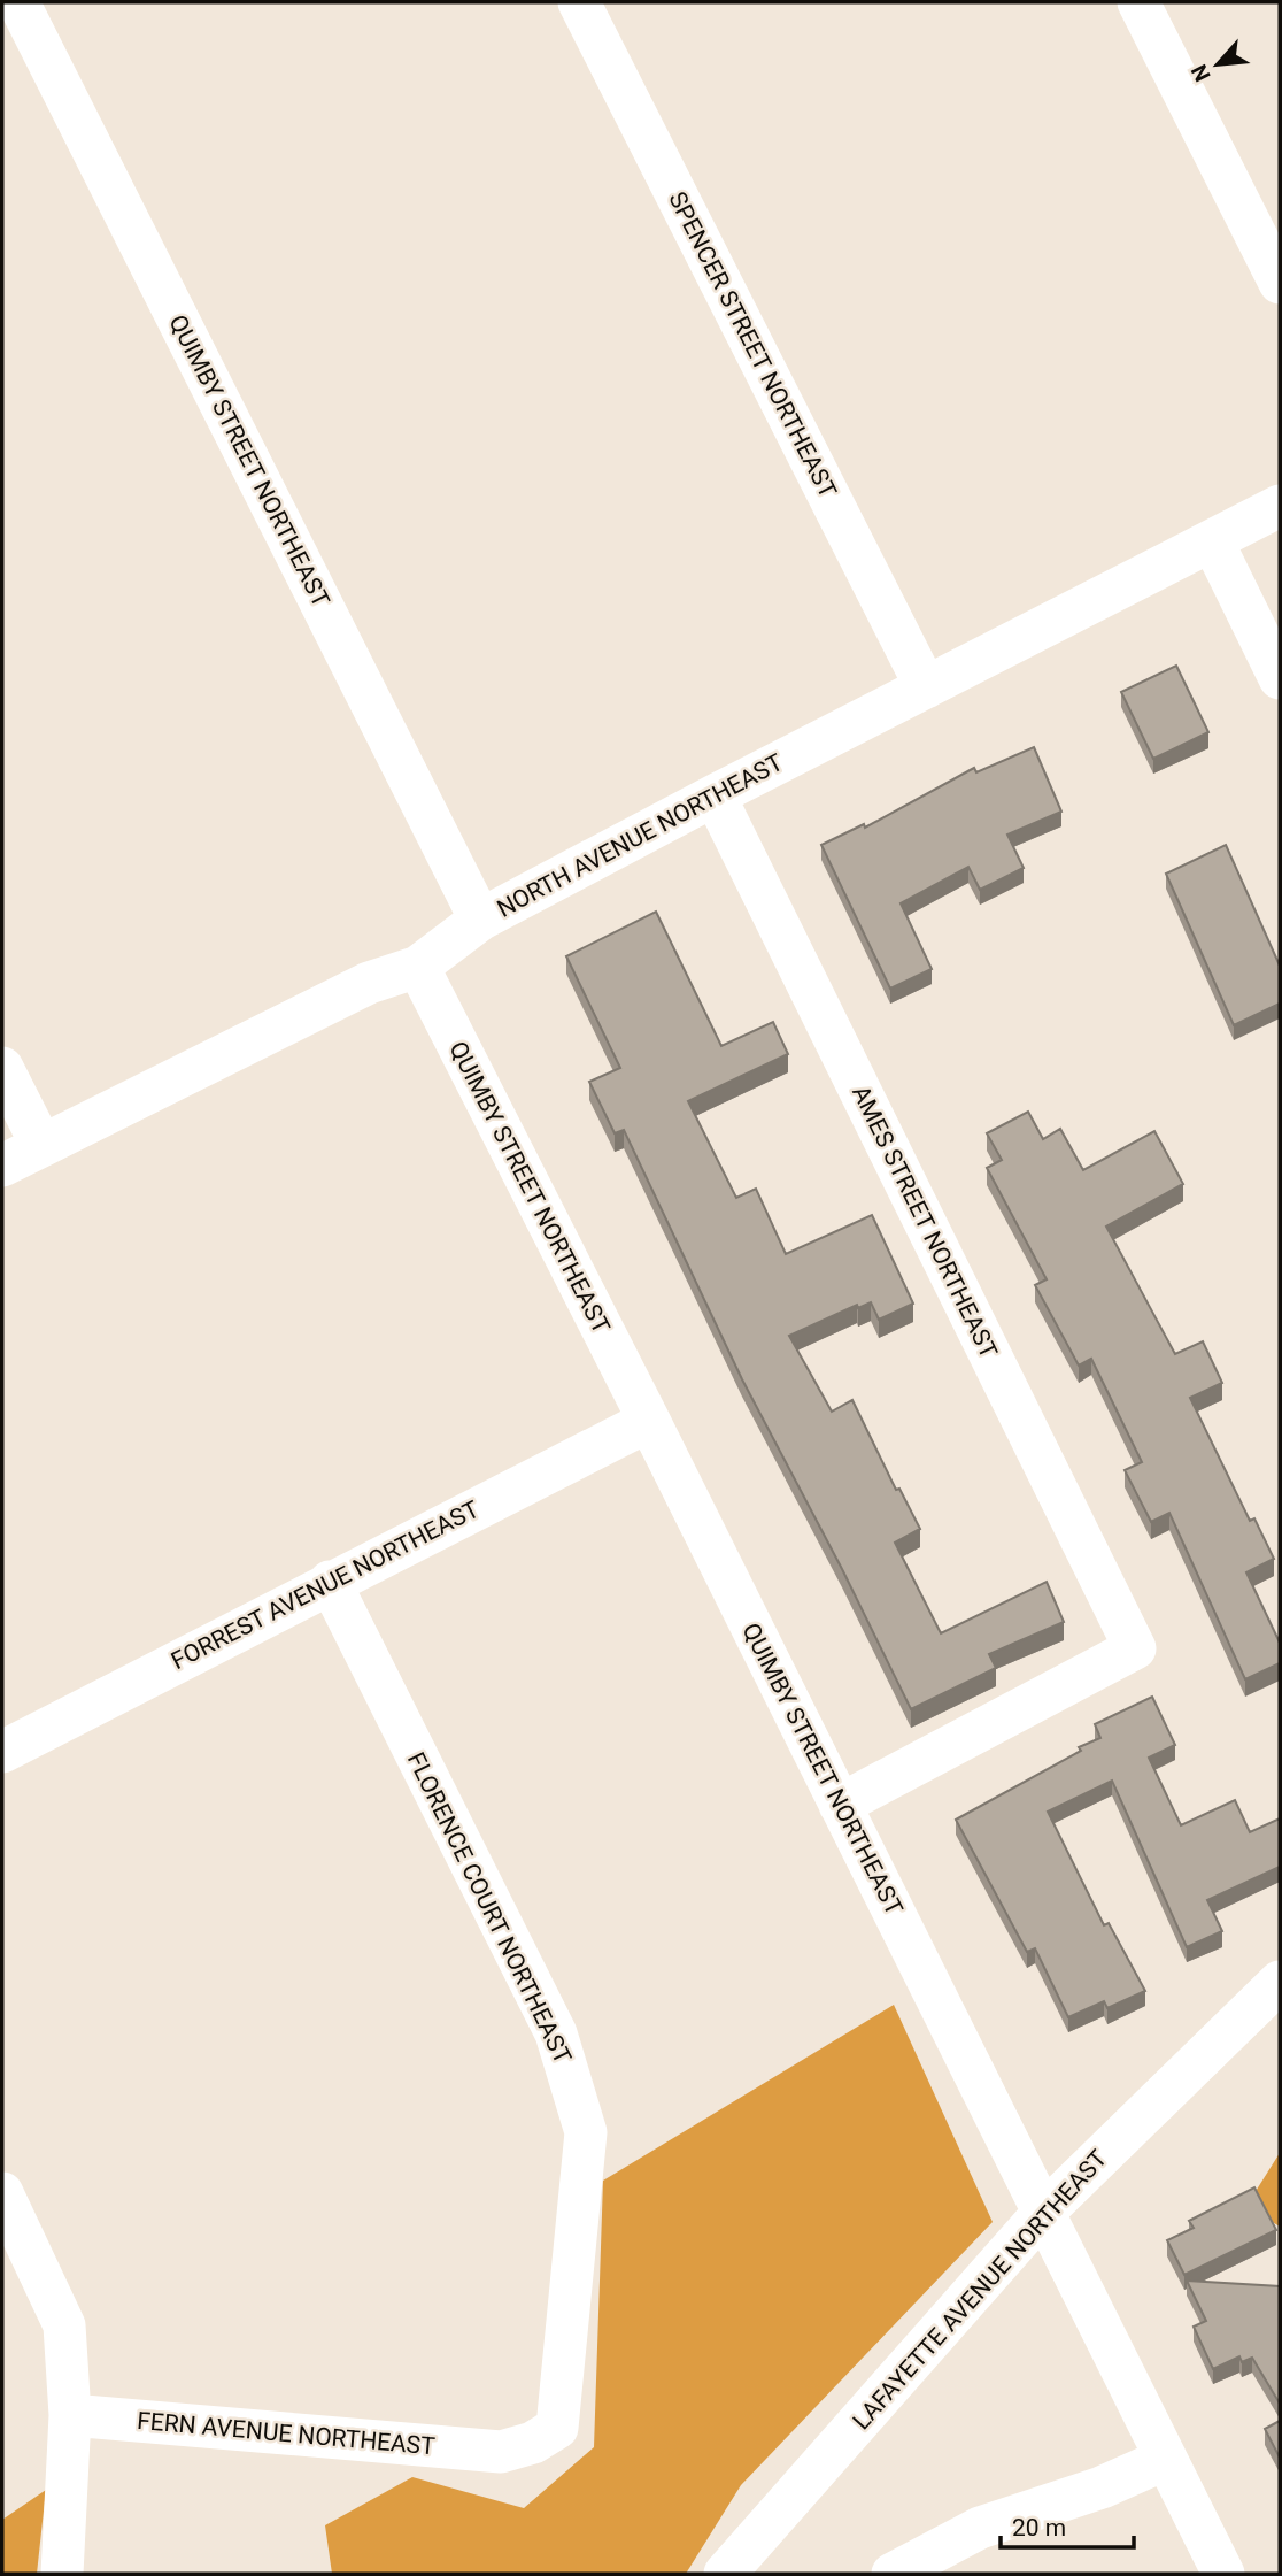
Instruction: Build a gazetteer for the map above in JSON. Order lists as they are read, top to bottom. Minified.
{"streets":{"street":["SPENCER STREET NORTHEAST","QUIMBY STREET NORTHEAST","NORTH AVENUE NORTHEAST","AMES STREET NORTHEAST","FORREST AVENUE NORTHEAST","FLORENCE COURT NORTHEAST","LAFAYETTE AVENUE NORTHEAST","FERN AVENUE NORTHEAST"]},"crossings":[["SPENCER STREET NORTHEAST","NORTH AVENUE NORTHEAST"],["QUIMBY STREET NORTHEAST","NORTH AVENUE NORTHEAST"],["QUIMBY STREET NORTHEAST","AMES STREET NORTHEAST"],["QUIMBY STREET NORTHEAST","FORREST AVENUE NORTHEAST"],["QUIMBY STREET NORTHEAST","LAFAYETTE AVENUE NORTHEAST"],["NORTH AVENUE NORTHEAST","AMES STREET NORTHEAST"],["FORREST AVENUE NORTHEAST","FLORENCE COURT NORTHEAST"],["FLORENCE COURT NORTHEAST","FERN AVENUE NORTHEAST"]],"scale_bar":"20 m","north":"bottom left"}
